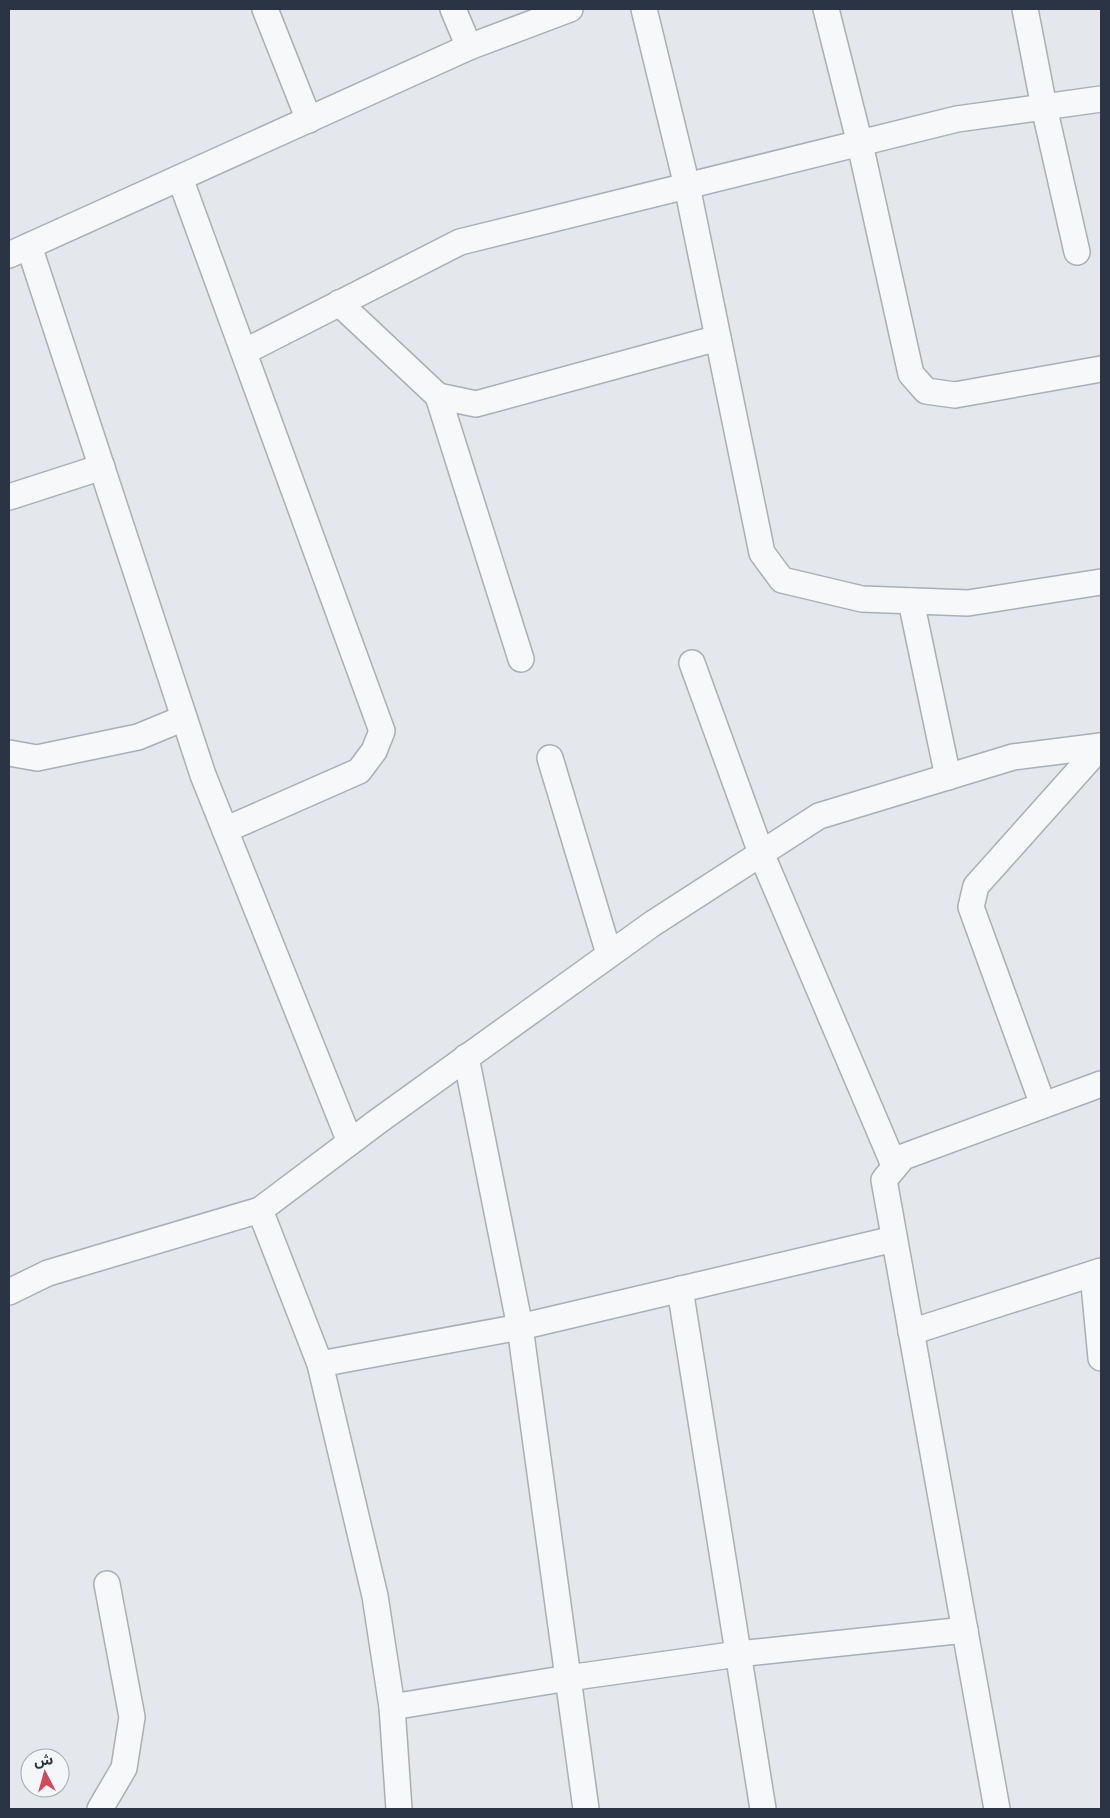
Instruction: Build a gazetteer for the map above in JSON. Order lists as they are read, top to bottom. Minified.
{"north":"top"}
